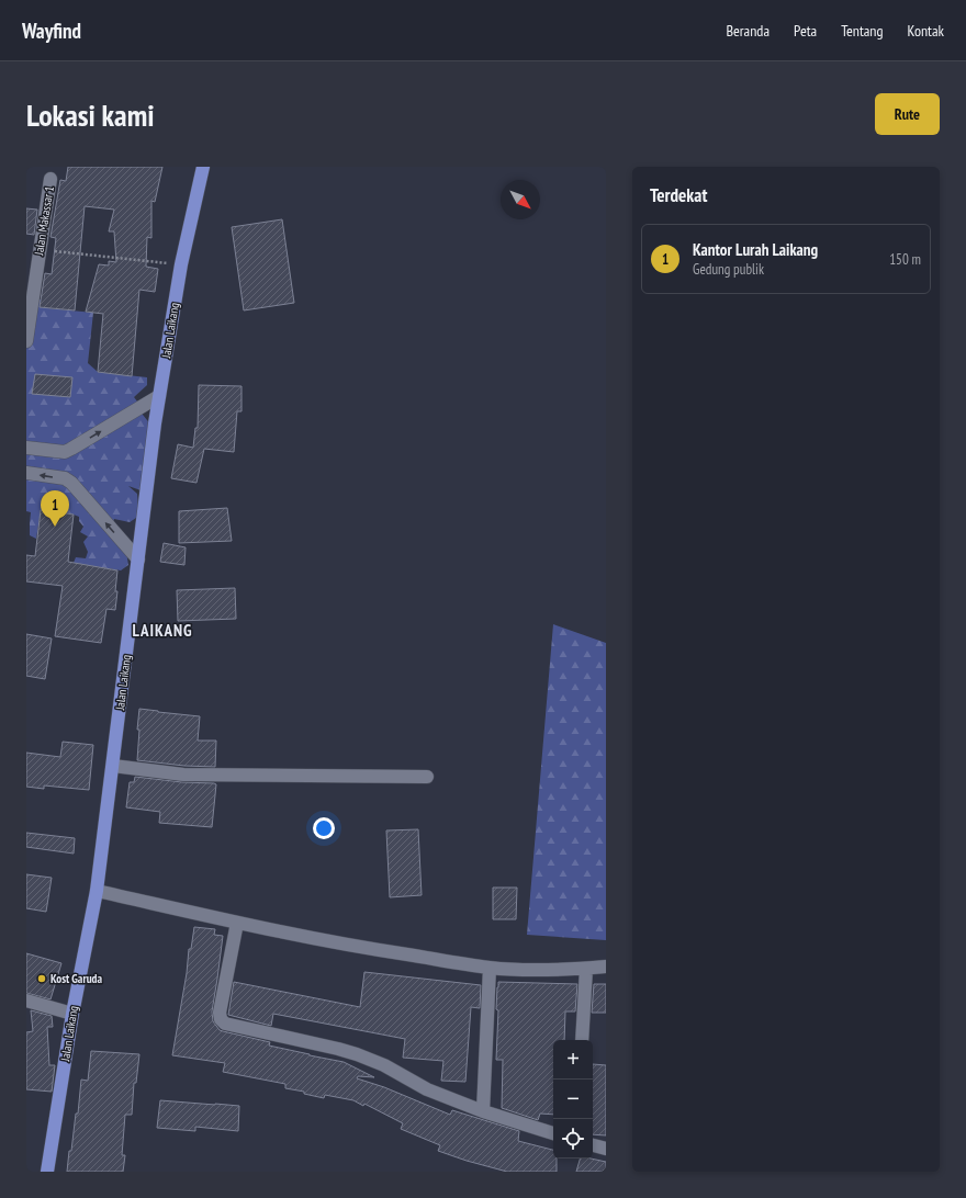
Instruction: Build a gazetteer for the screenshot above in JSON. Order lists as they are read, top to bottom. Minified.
{"streets":{"main road":["Jalan Laikang"],"street":["Jalan Makassar 1"]},"districts":["LAIKANG"],"places":["Kost Garuda"],"north":"bottom right","page":{"header":"Wayfind","nav":["Beranda","Peta","Tentang","Kontak"],"buttons":"Rute","title":"Lokasi kami","heading":"Terdekat","list":[{"mark":"1","name":"Kantor Lurah Laikang","note":"Gedung publik","value":"150 m"}],"pins":"1","map_buttons":["+","−"]}}
